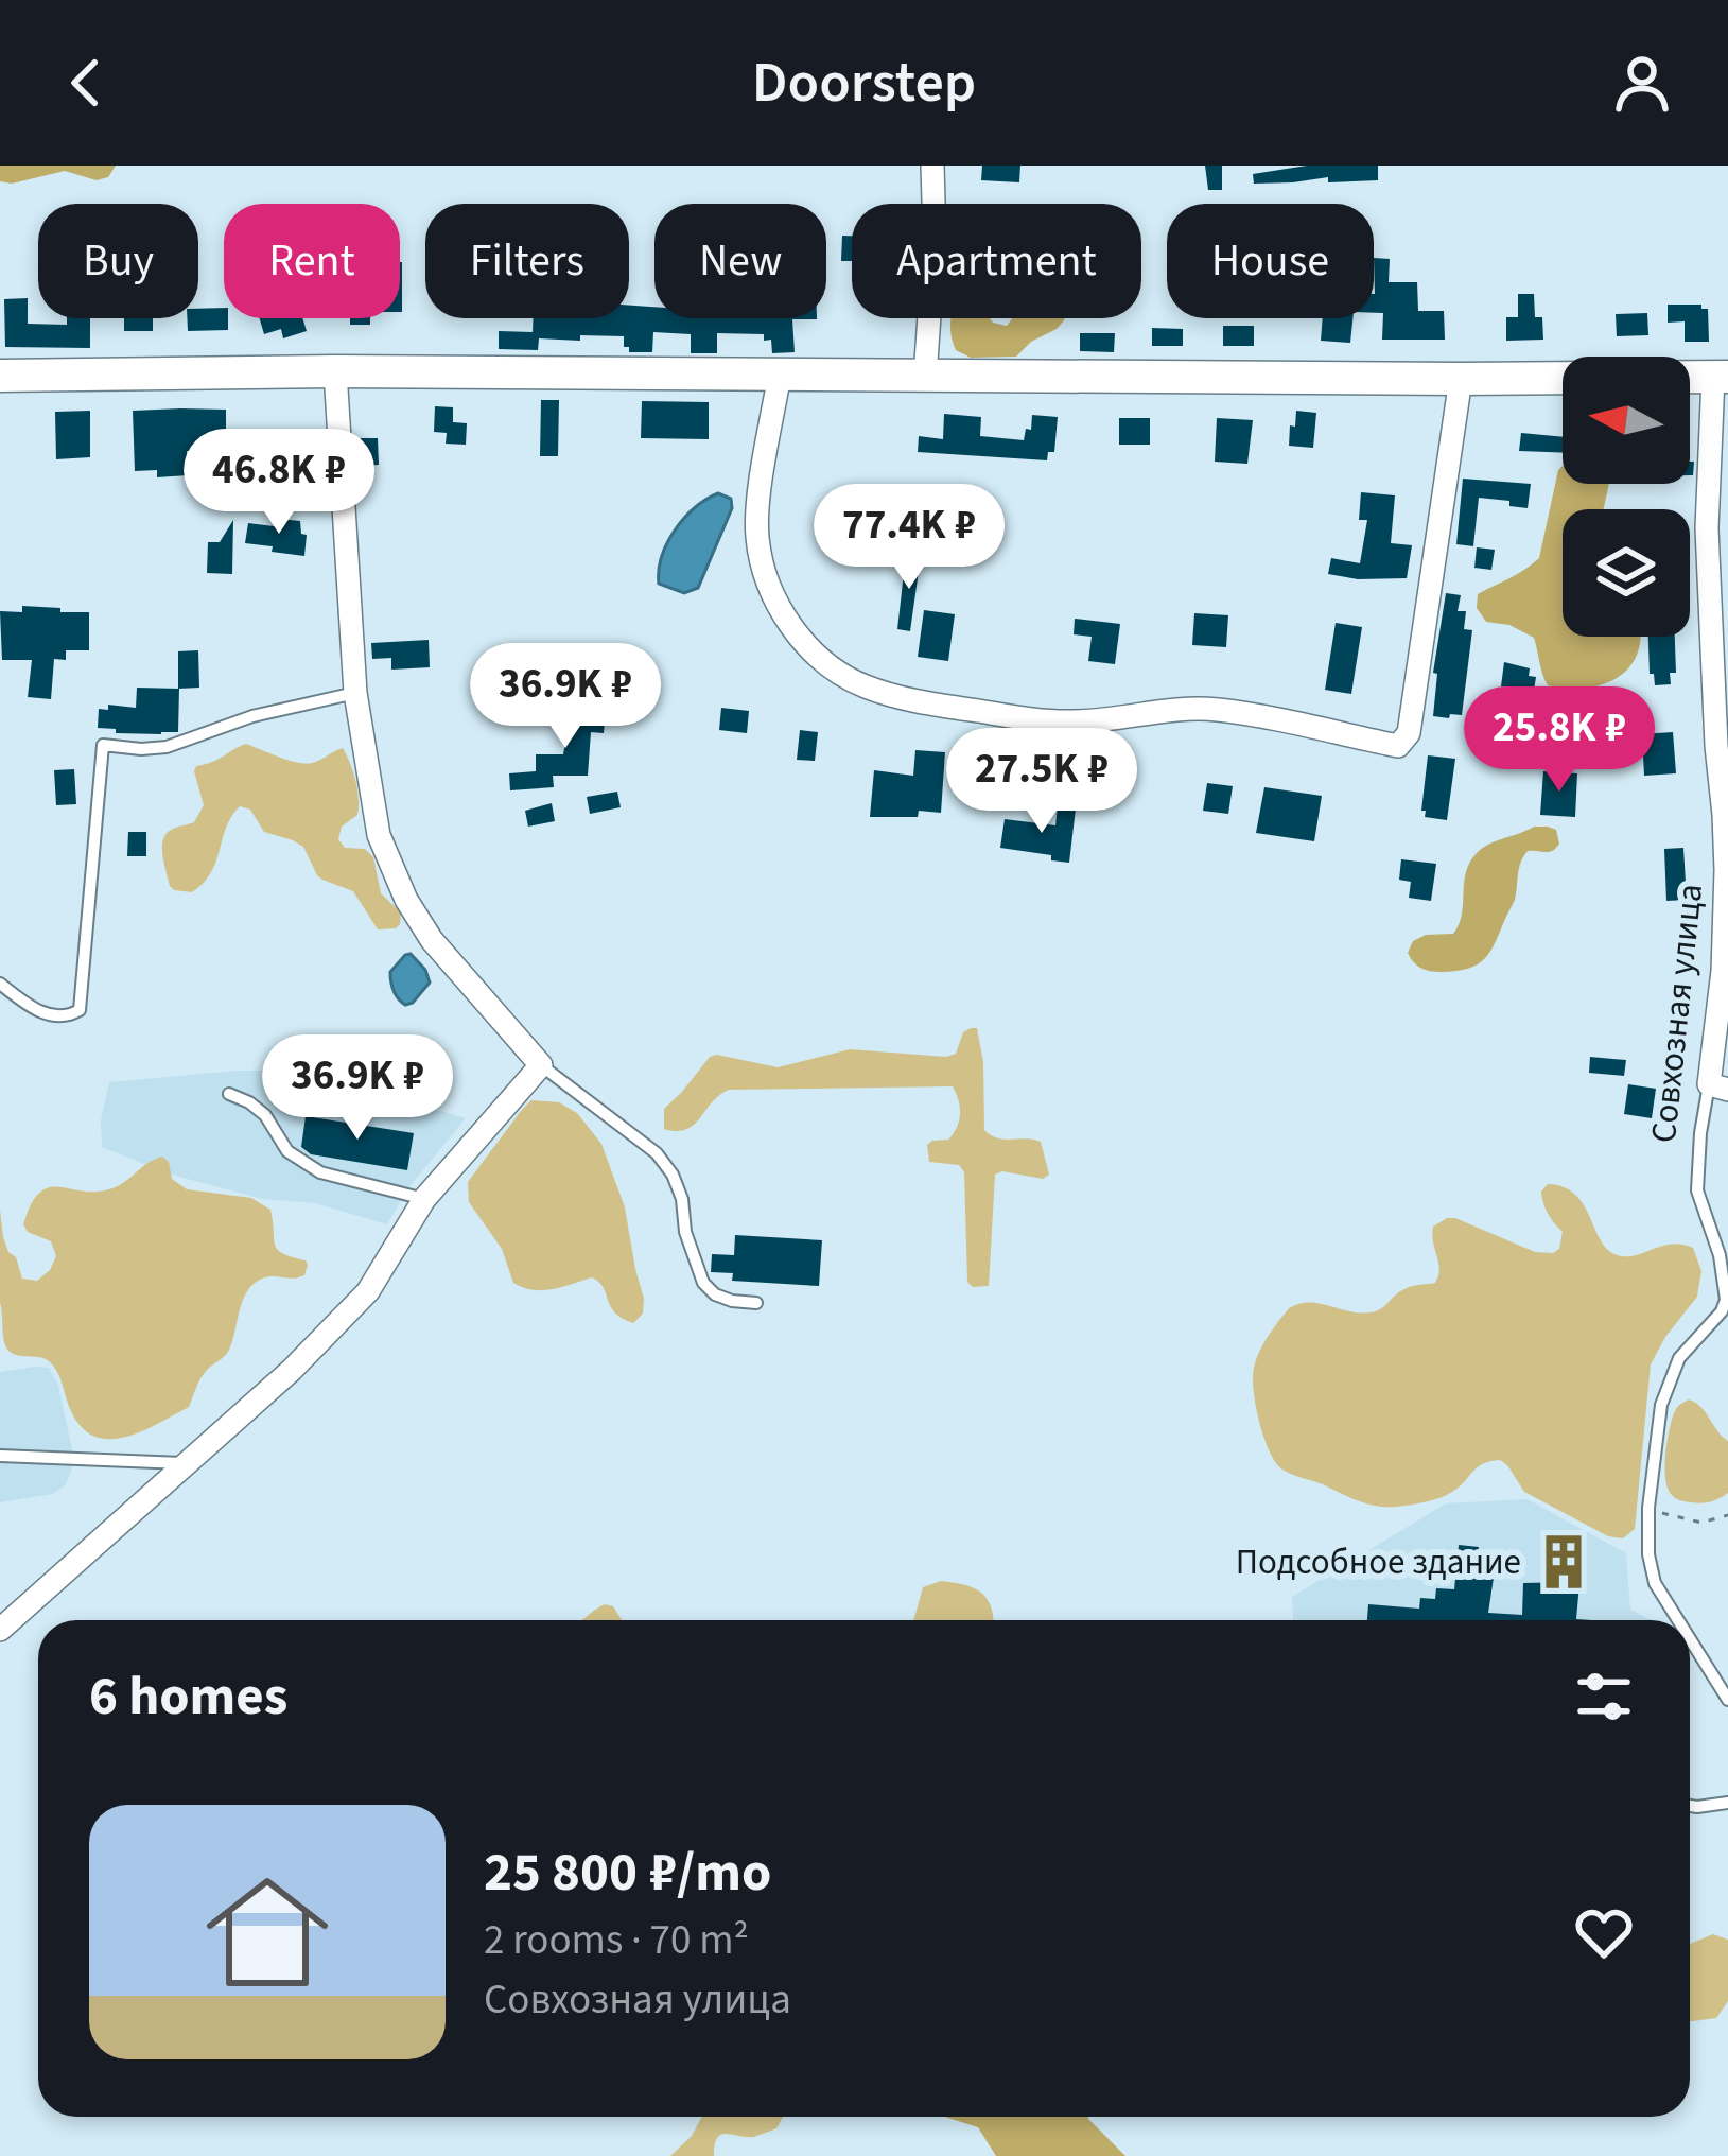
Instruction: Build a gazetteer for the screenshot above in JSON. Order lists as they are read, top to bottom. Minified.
{"streets":{"street":["Совхозная улица"]},"places":{"building":["Подсобное здание"]},"north":"left","page":{"header":"Doorstep","chip":["Buy","Rent","Filters","New","Apartment","House"],"price":["46.8K ₽","77.4K ₽","36.9K ₽","25.8K ₽","27.5K ₽","36.9K ₽"],"heading":"6 homes","list":[{"name":"25 800 ₽/mo","note":"2 rooms · 70 m² · Совхозная улица"}]}}
